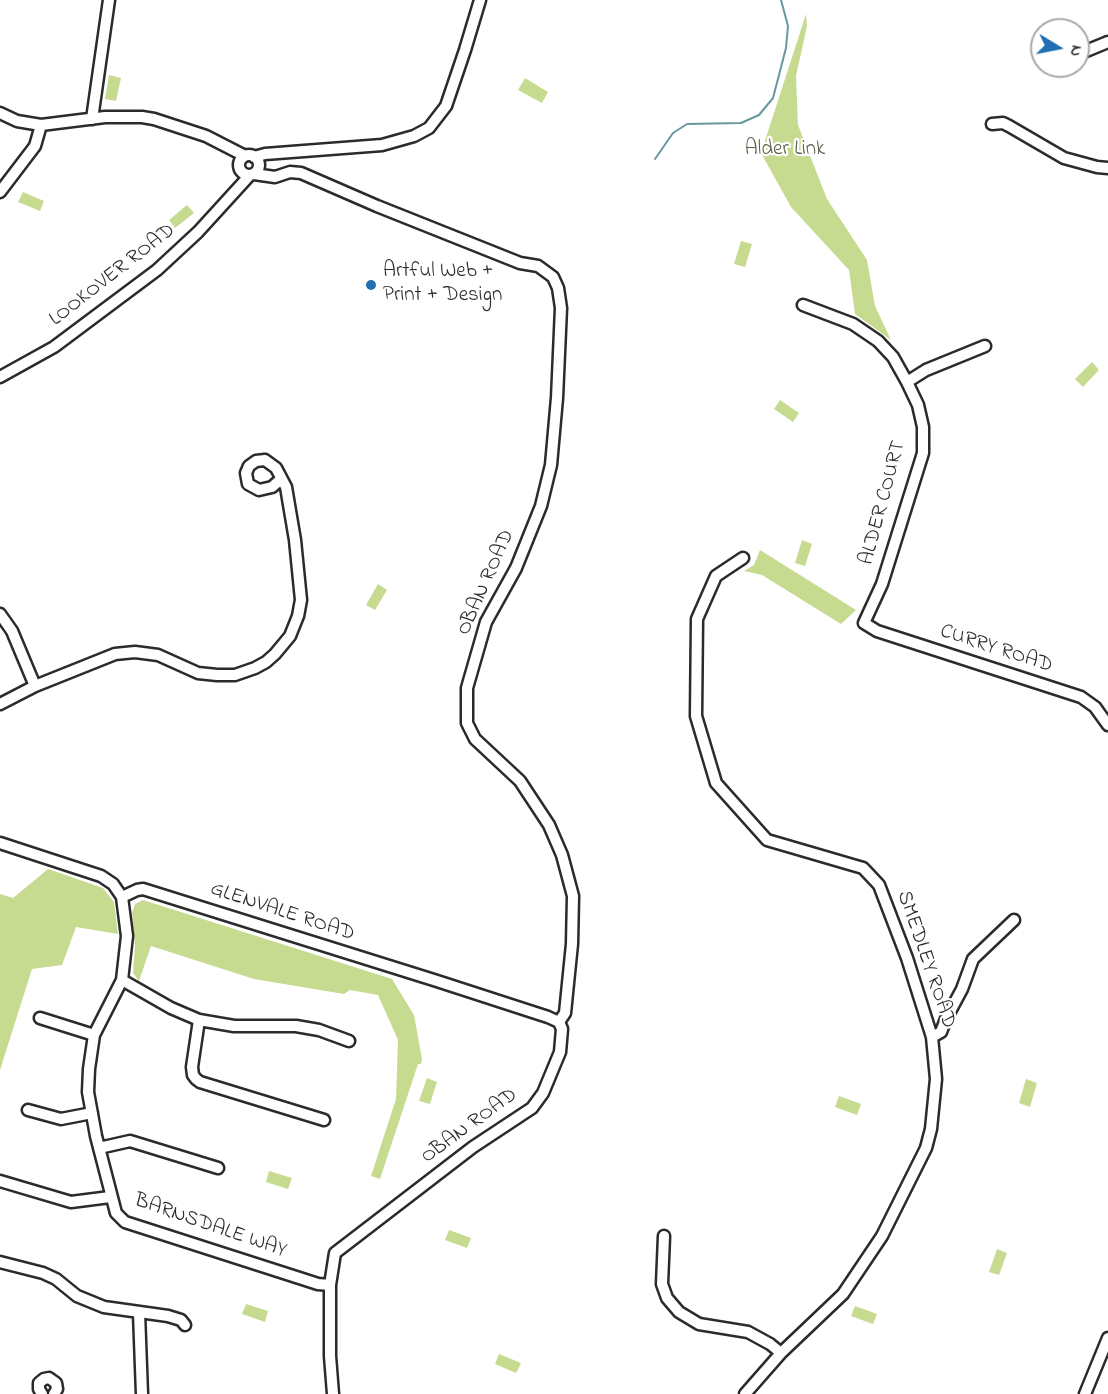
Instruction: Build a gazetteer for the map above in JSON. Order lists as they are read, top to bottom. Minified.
{"streets":{"street":["LOOKOVER ROAD","ALDER COURT","OBAN ROAD","CURRY ROAD","GLENVALE ROAD","SMEDLEY ROAD","BARNSDALE WAY"]},"crossings":[["LOOKOVER ROAD","OBAN ROAD"],["ALDER COURT","CURRY ROAD"],["OBAN ROAD","GLENVALE ROAD"],["OBAN ROAD","BARNSDALE WAY"],["GLENVALE ROAD","BARNSDALE WAY"]],"parks":["Alder Link"],"places":["Artful Web + Print + Design"],"north":"right"}
